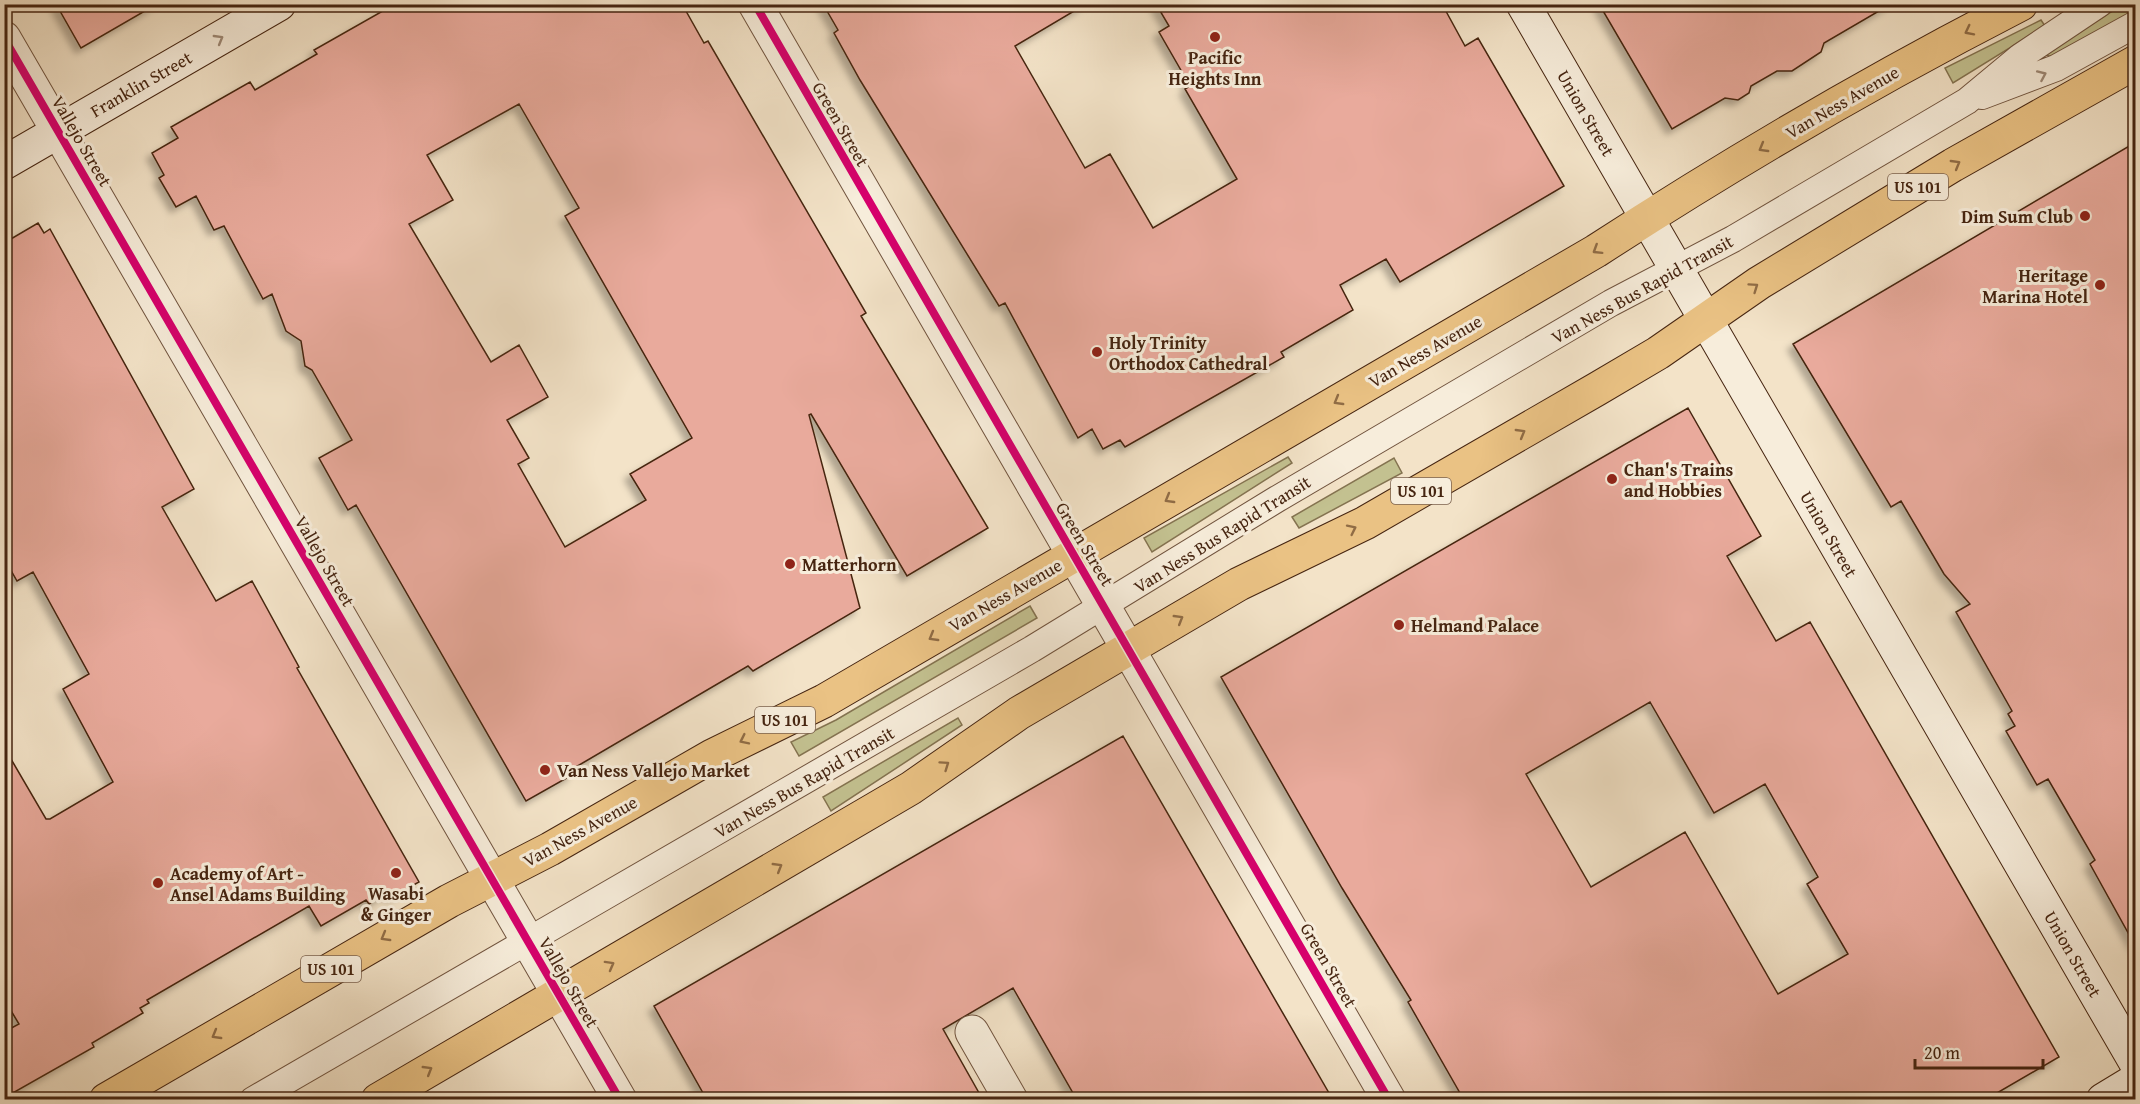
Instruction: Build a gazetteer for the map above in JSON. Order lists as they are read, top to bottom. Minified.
{"streets":{"highway":["Van Ness Avenue","US 101"],"street":["Franklin Street","Union Street","Green Street","Vallejo Street"],"lane":["Van Ness Bus Rapid Transit"]},"crossings":[["Franklin Street","Vallejo Street"],["Van Ness Avenue","Union Street"],["Van Ness Avenue","Green Street"],["Van Ness Avenue","Vallejo Street"],["Union Street","US 101"],["Union Street","Van Ness Bus Rapid Transit"],["Green Street","US 101"],["Green Street","Van Ness Bus Rapid Transit"],["Vallejo Street","US 101"],["Vallejo Street","Van Ness Bus Rapid Transit"]],"one_way":["Franklin Street"],"places":["Pacific Heights Inn","Dim Sum Club","Heritage Marina Hotel","Holy Trinity Orthodox Cathedral","Chan's Trains and Hobbies","Matterhorn","Helmand Palace","Van Ness Vallejo Market","Wasabi & Ginger","Academy of Art - Ansel Adams Building"],"scale_bar":"20 m"}
